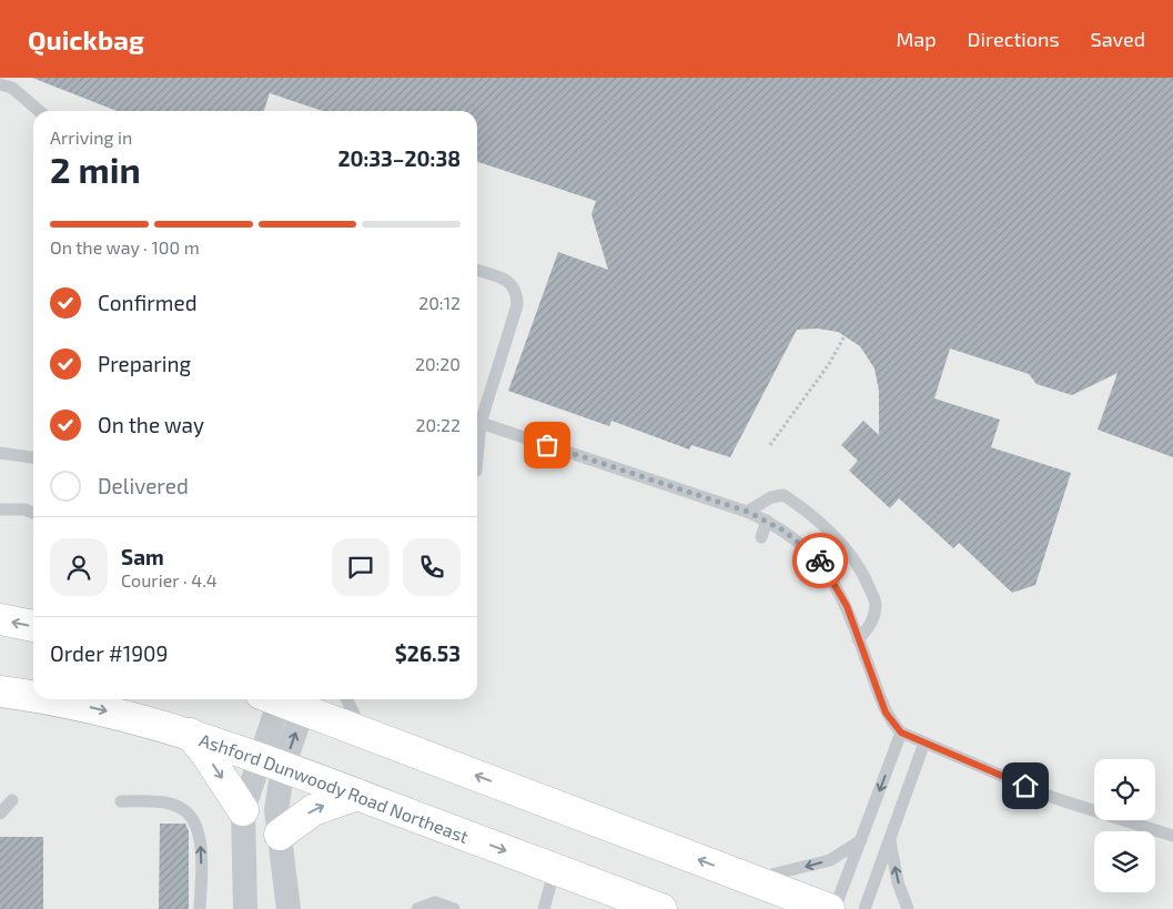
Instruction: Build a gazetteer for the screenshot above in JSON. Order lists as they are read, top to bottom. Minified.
{"streets":{"main road":["Ashford Dunwoody Road Northeast"]},"page":{"header":"Quickbag","nav":["Map","Directions","Saved"],"heading":["2 min","Arriving in","20:33–20:38"],"panel":["Sam","Courier · 4.4","Order #1909","$26.53"],"bar":"On the way · 100 m","list":[["Confirmed","20:12"],["Preparing","20:20"],["On the way","20:22"],"Delivered"]}}
